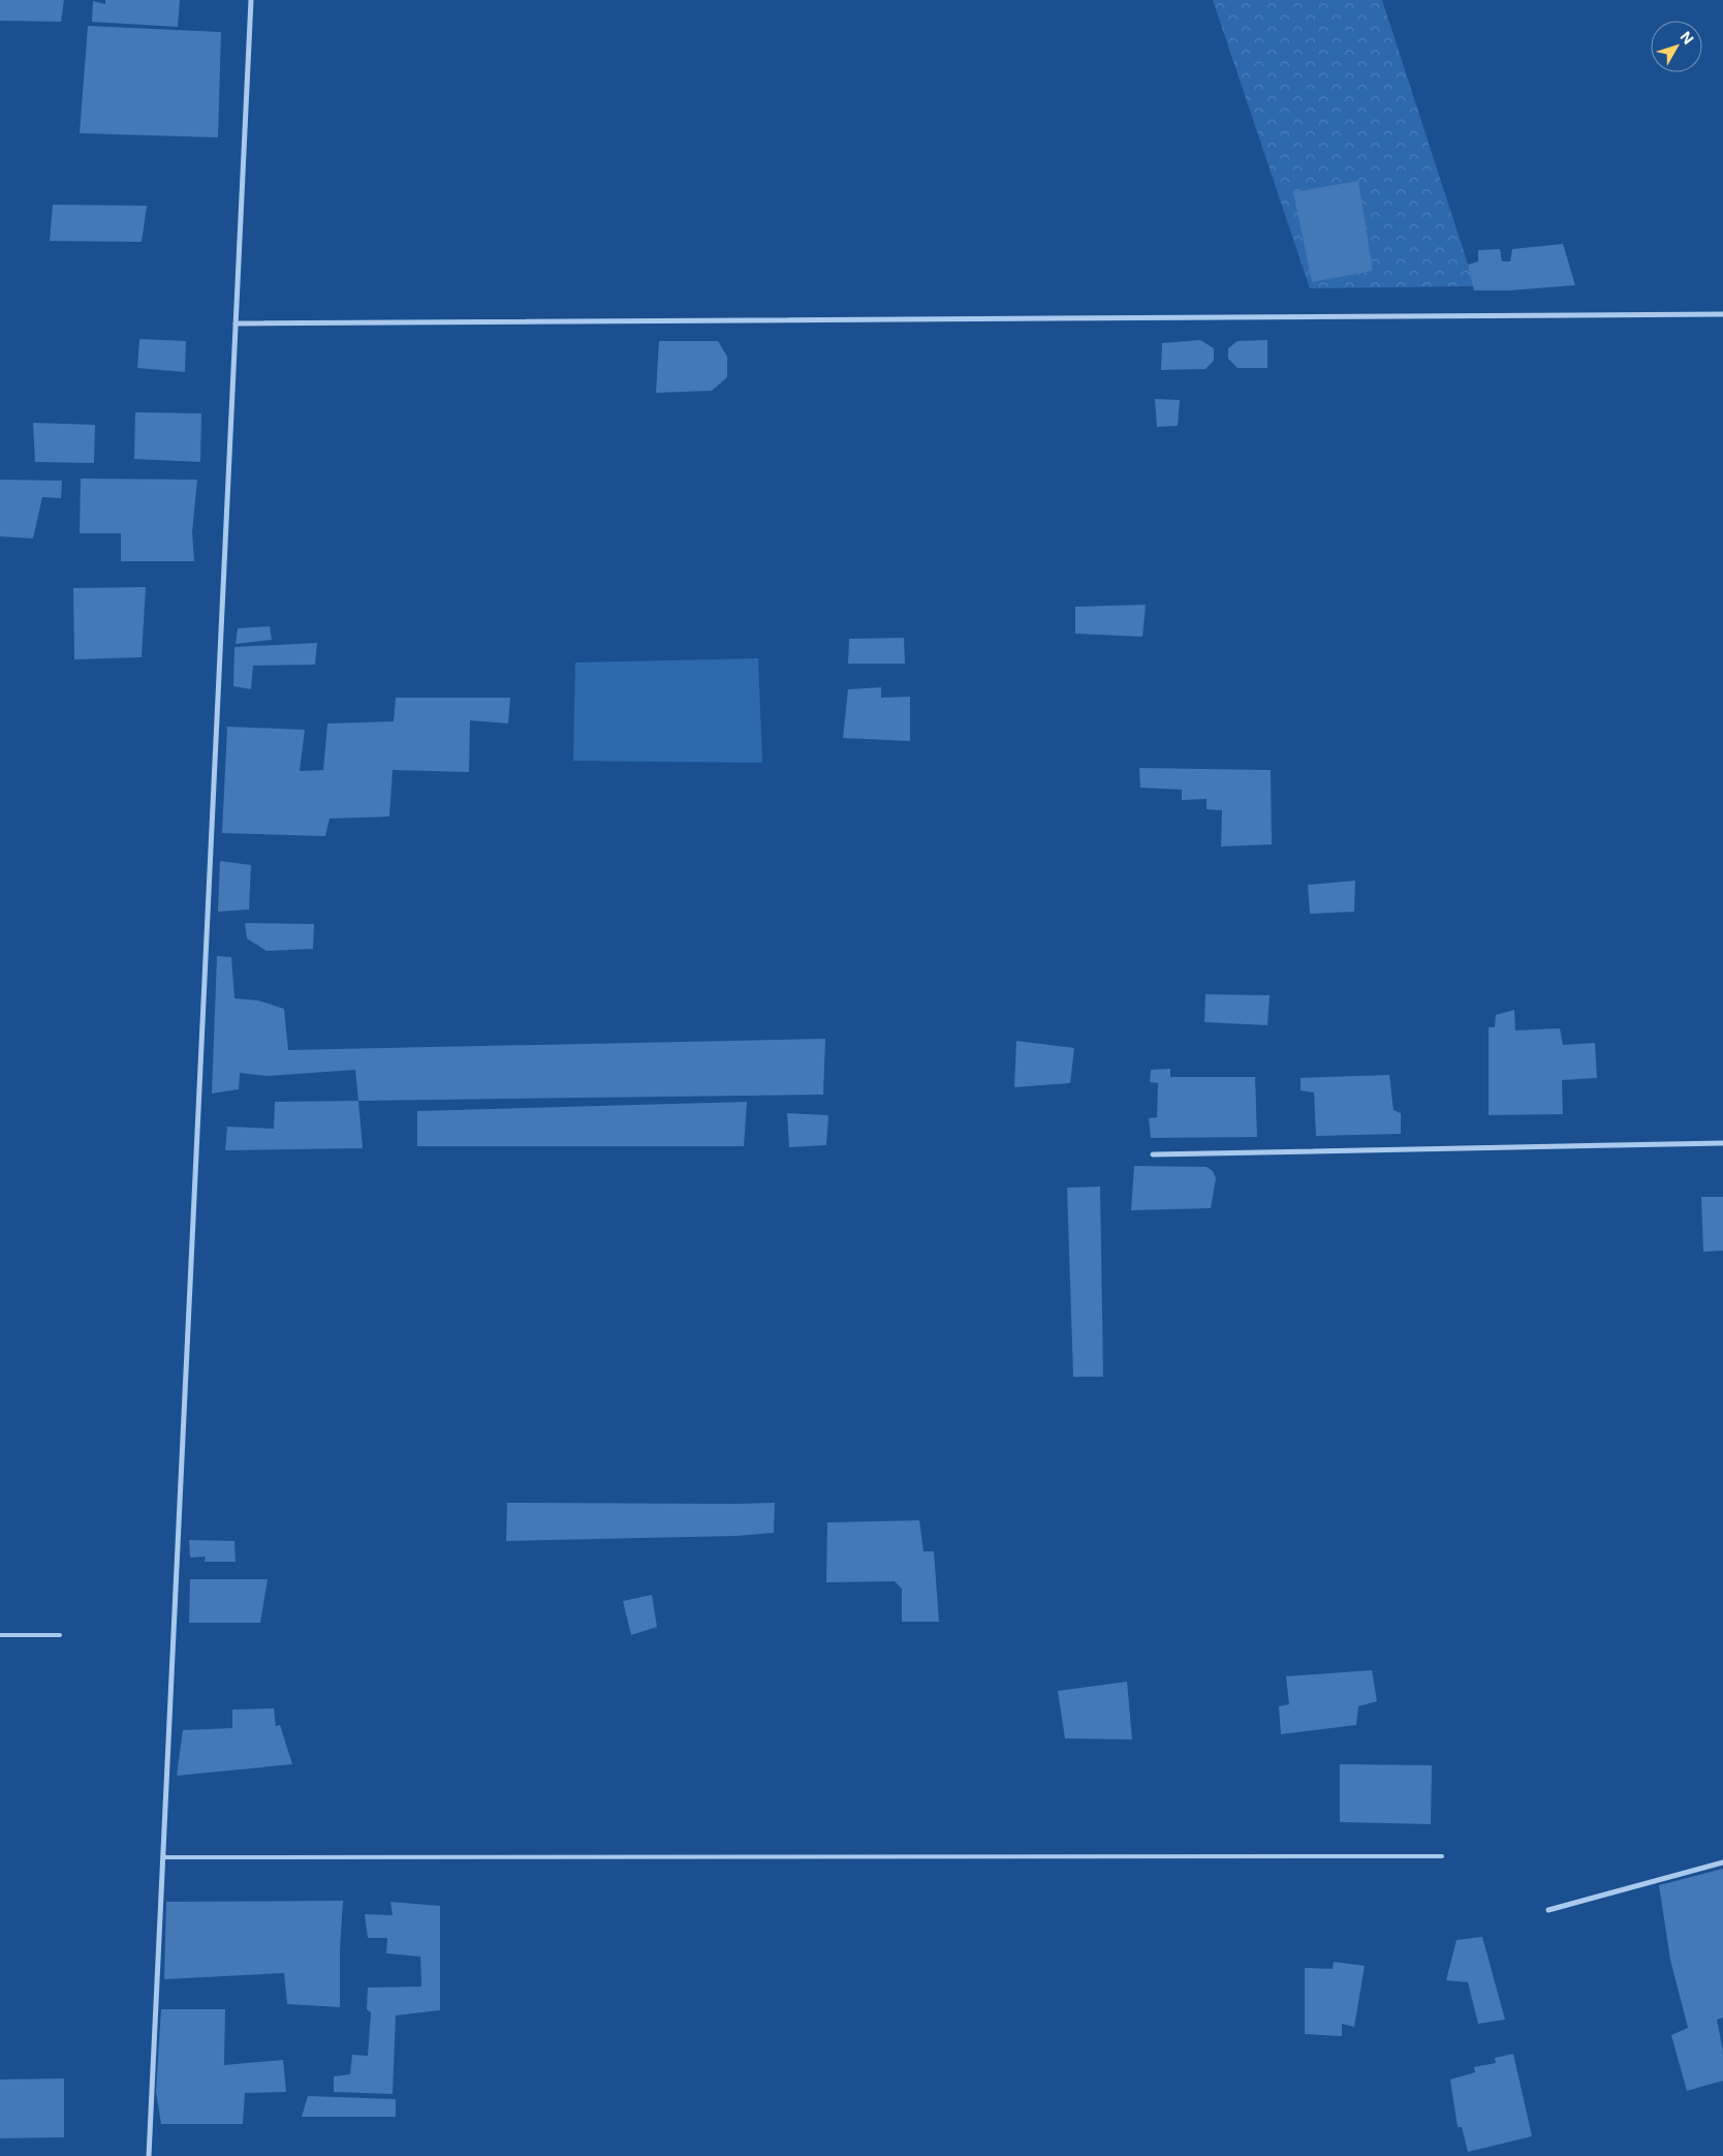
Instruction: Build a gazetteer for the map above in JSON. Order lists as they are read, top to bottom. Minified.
{"north":"top right"}
